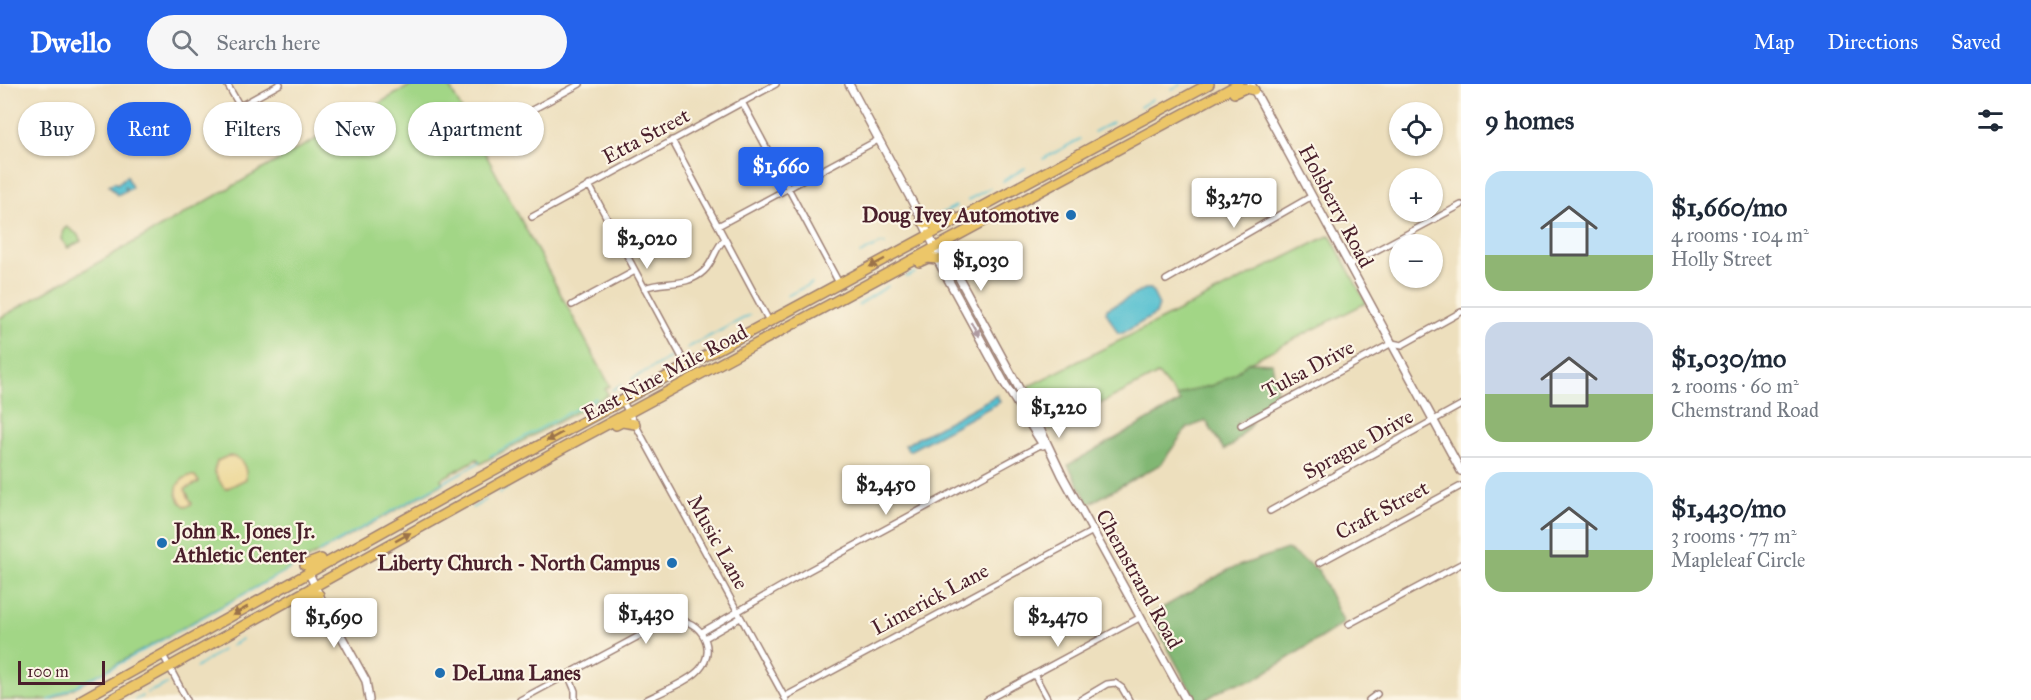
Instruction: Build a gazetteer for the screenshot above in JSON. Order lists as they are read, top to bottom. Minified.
{"streets":{"main road":["East Nine Mile Road"],"street":["Etta Street","Holsberry Road","Tulsa Drive","Sprague Drive","Craft Street","Music Lane","Chemstrand Road","Limerick Lane"]},"crossings":[["Holsberry Road","Tulsa Drive"],["Holsberry Road","Sprague Drive"],["East Nine Mile Road","Music Lane"],["East Nine Mile Road","Chemstrand Road"],["Music Lane","Limerick Lane"],["Chemstrand Road","Limerick Lane"]],"places":["Doug Ivey Automotive","John R. Jones Jr. Athletic Center","Liberty Church - North Campus","DeLuna Lanes"],"scale_bar":"100 m","page":{"header":"Dwello","search":"Search here","nav":["Map","Directions","Saved"],"heading":"9 homes","map_buttons":["+","−"],"chip":["Buy","Rent","Filters","New","Apartment"],"price":["$1,660","$3,270","$2,020","$1,030","$1,220","$2,450","$1,430","$2,470","$1,690"],"list":[{"name":"$1,660/mo","note":"4 rooms · 104 m² · Holly Street"},{"name":"$1,030/mo","note":"2 rooms · 60 m² · Chemstrand Road"},{"name":"$1,430/mo","note":"3 rooms · 77 m² · Mapleleaf Circle"}],"scale":"100 m"}}
